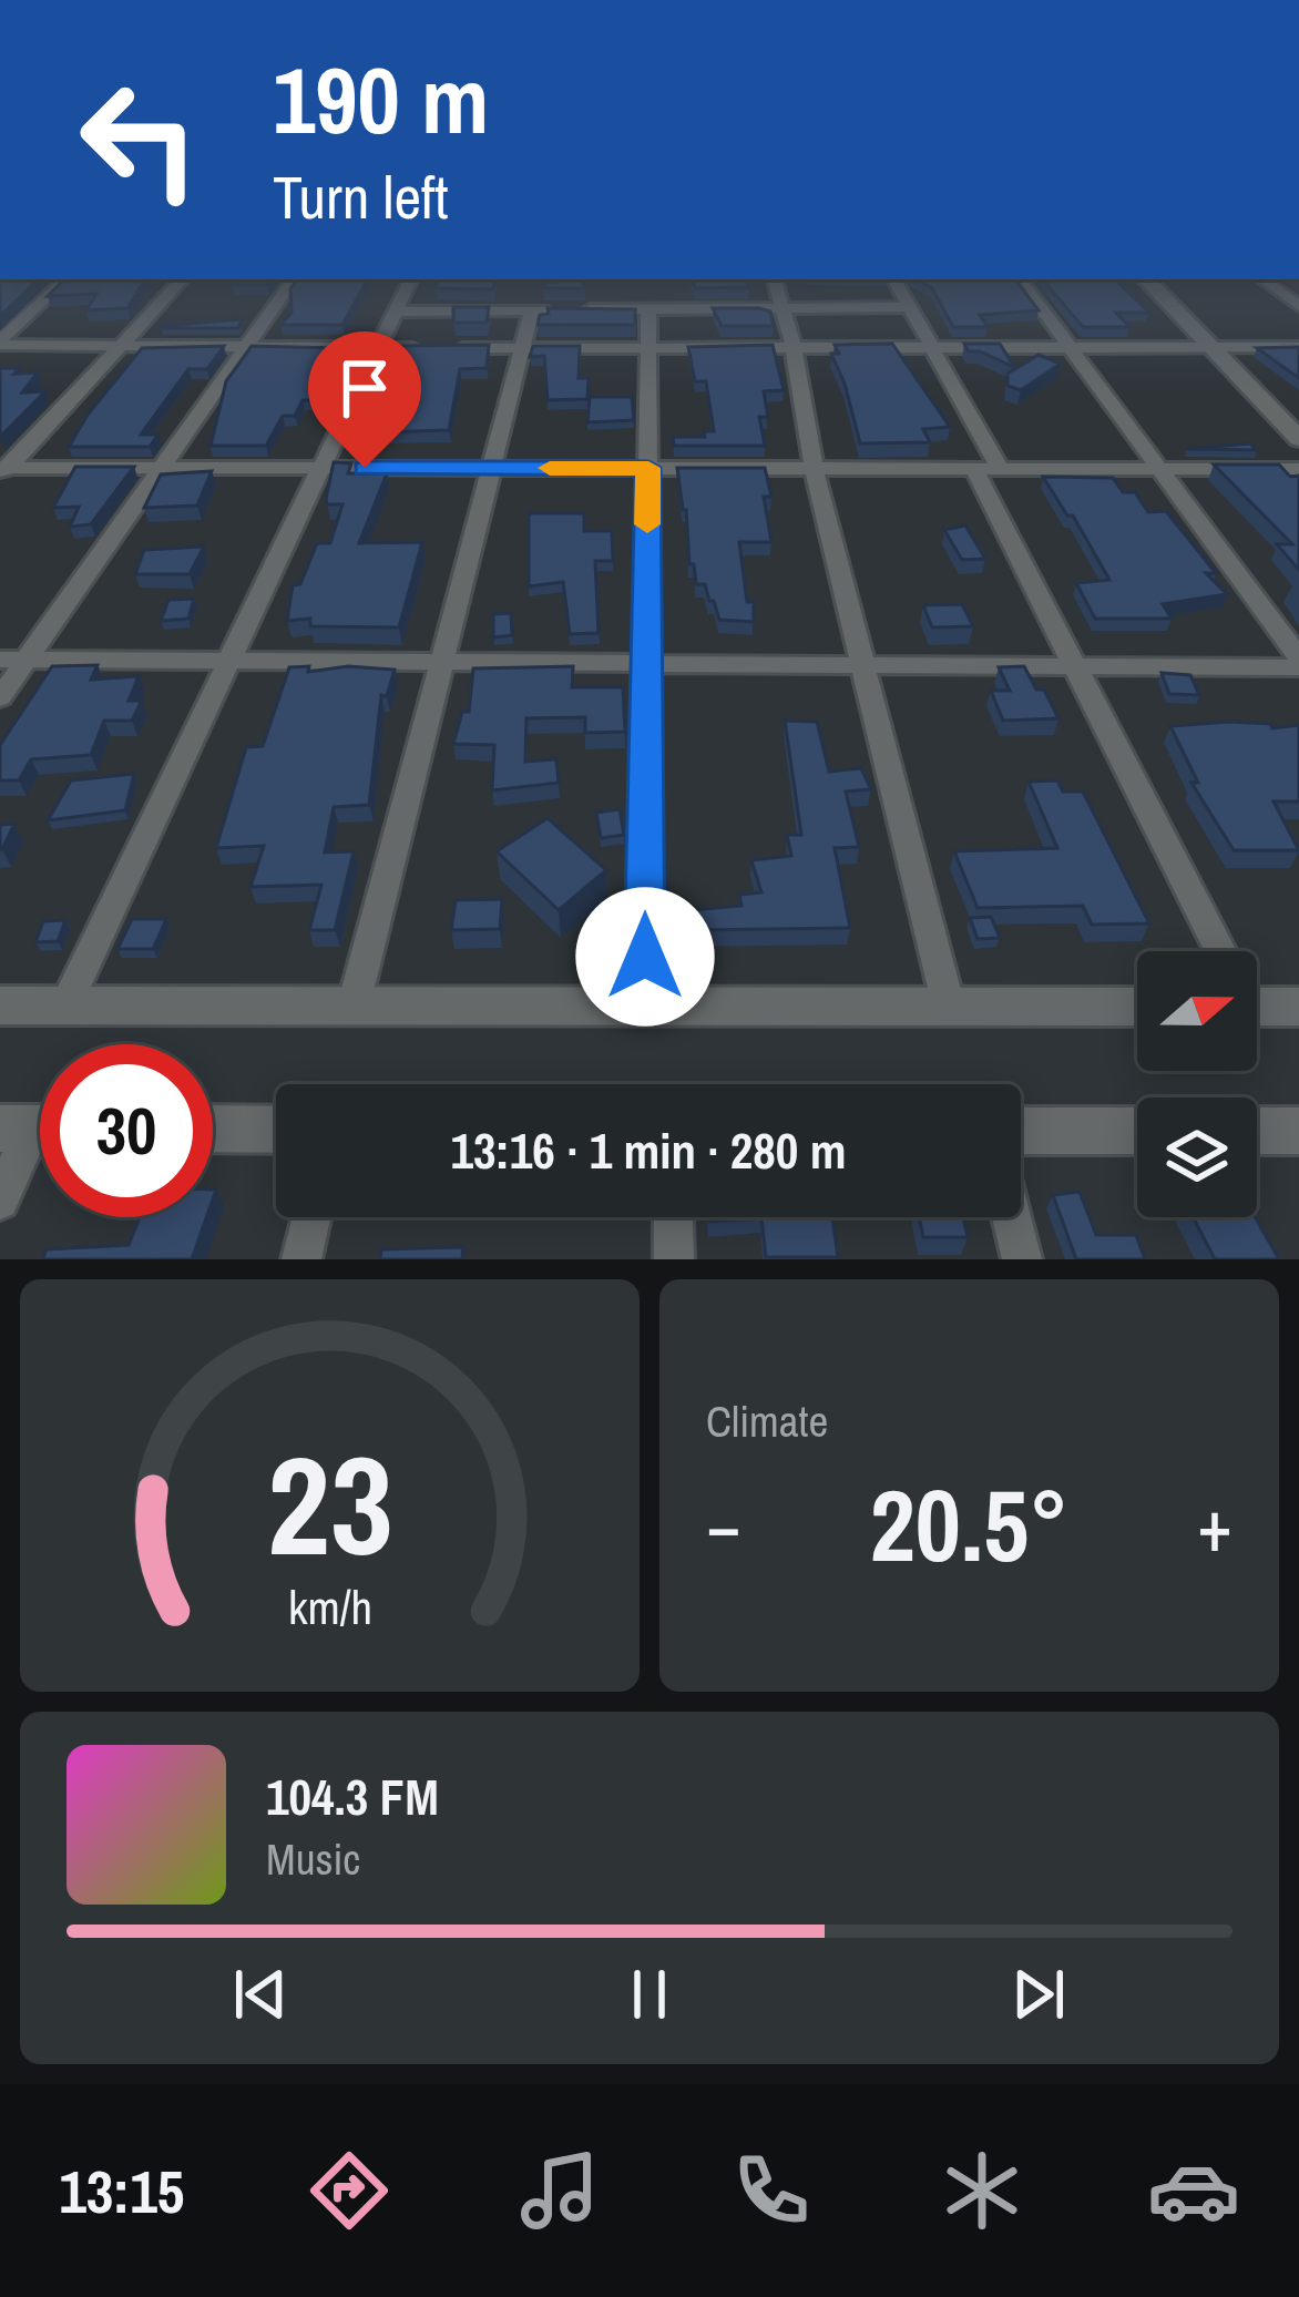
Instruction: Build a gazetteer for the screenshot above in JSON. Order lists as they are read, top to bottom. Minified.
{"north":"right","page":{"turn":["190 m","Turn left"],"limit":"30","trip":"13:16 · 1 min · 280 m","tile":"Climate","heat":["−","20.5°","+"],"song":["104.3 FM","Music"],"tabs":"13:15","gauge":["23","km/h"]}}
